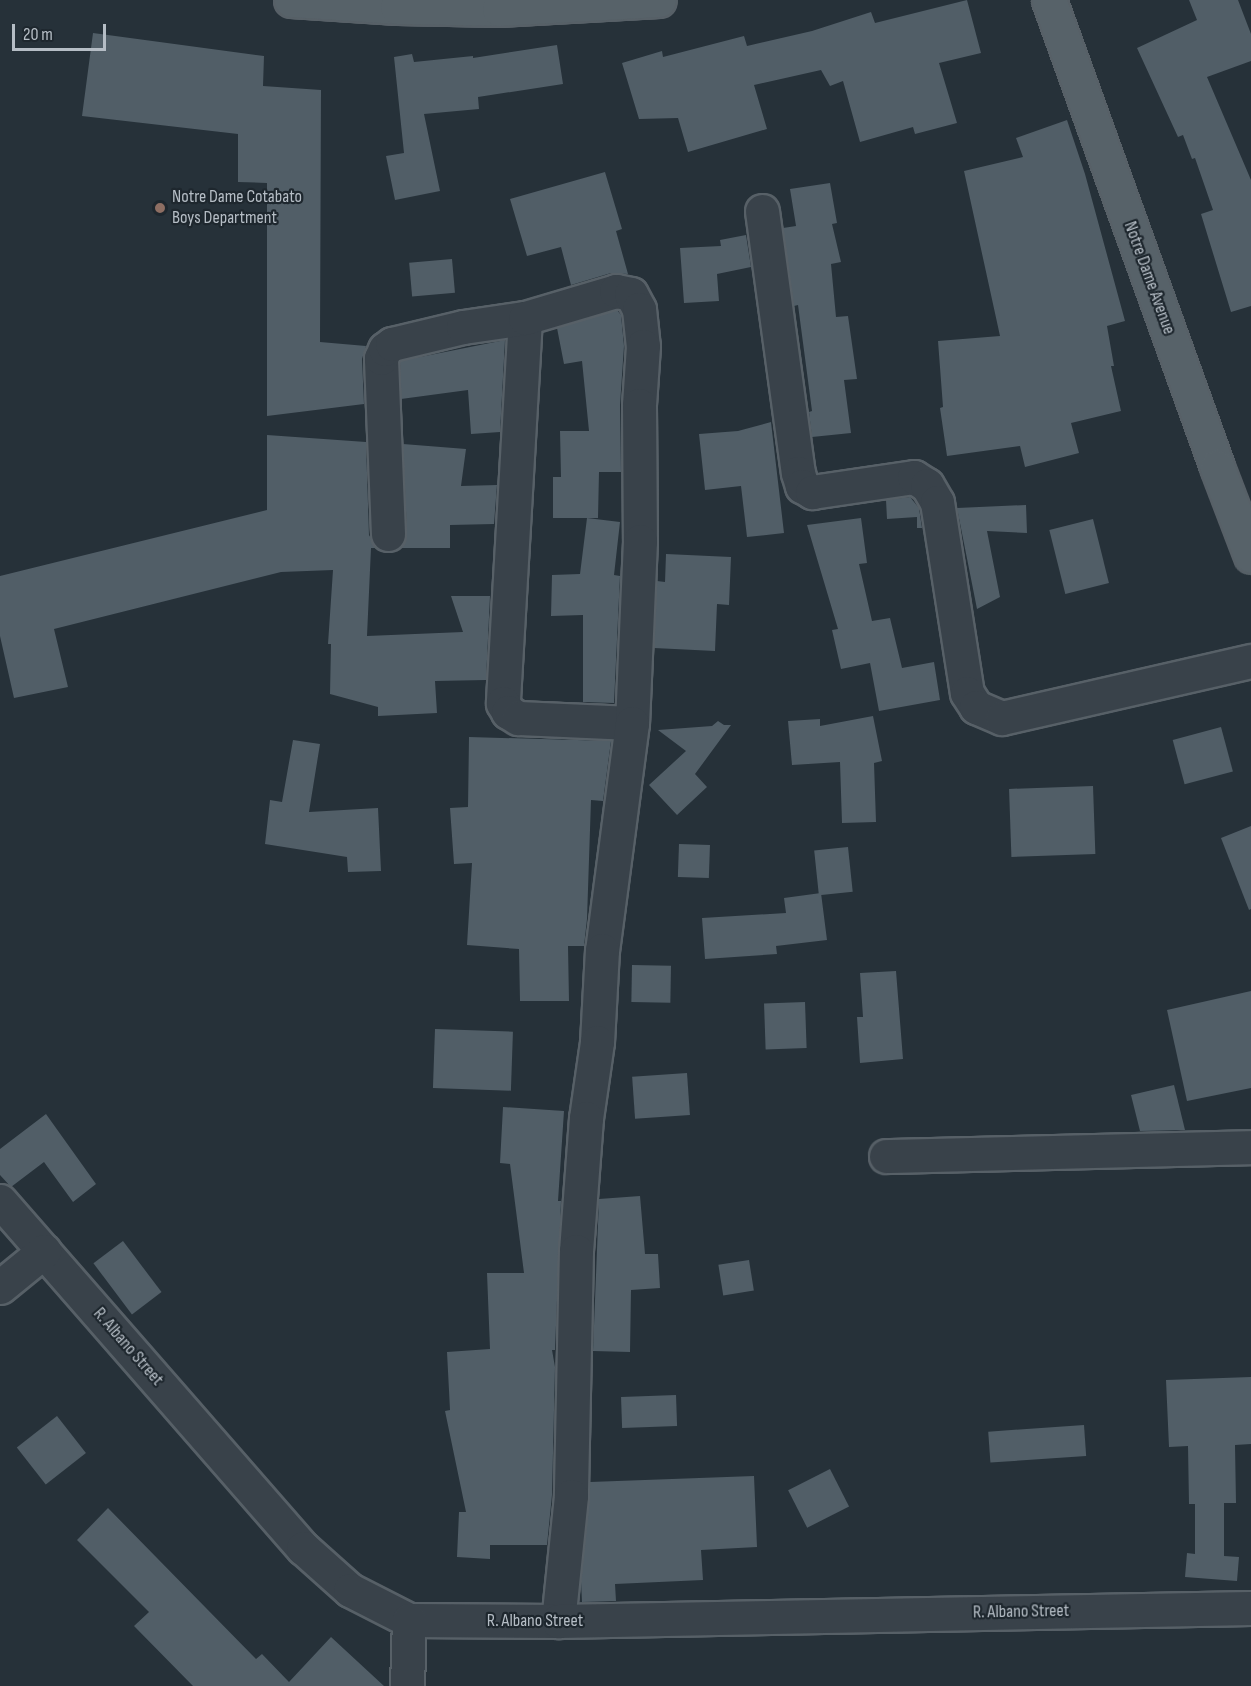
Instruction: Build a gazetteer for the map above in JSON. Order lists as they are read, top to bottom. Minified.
{"streets":{"main road":["Notre Dame Avenue"],"street":["R. Albano Street"]},"places":["Notre Dame Cotabato Boys Department"],"scale_bar":"20 m"}
